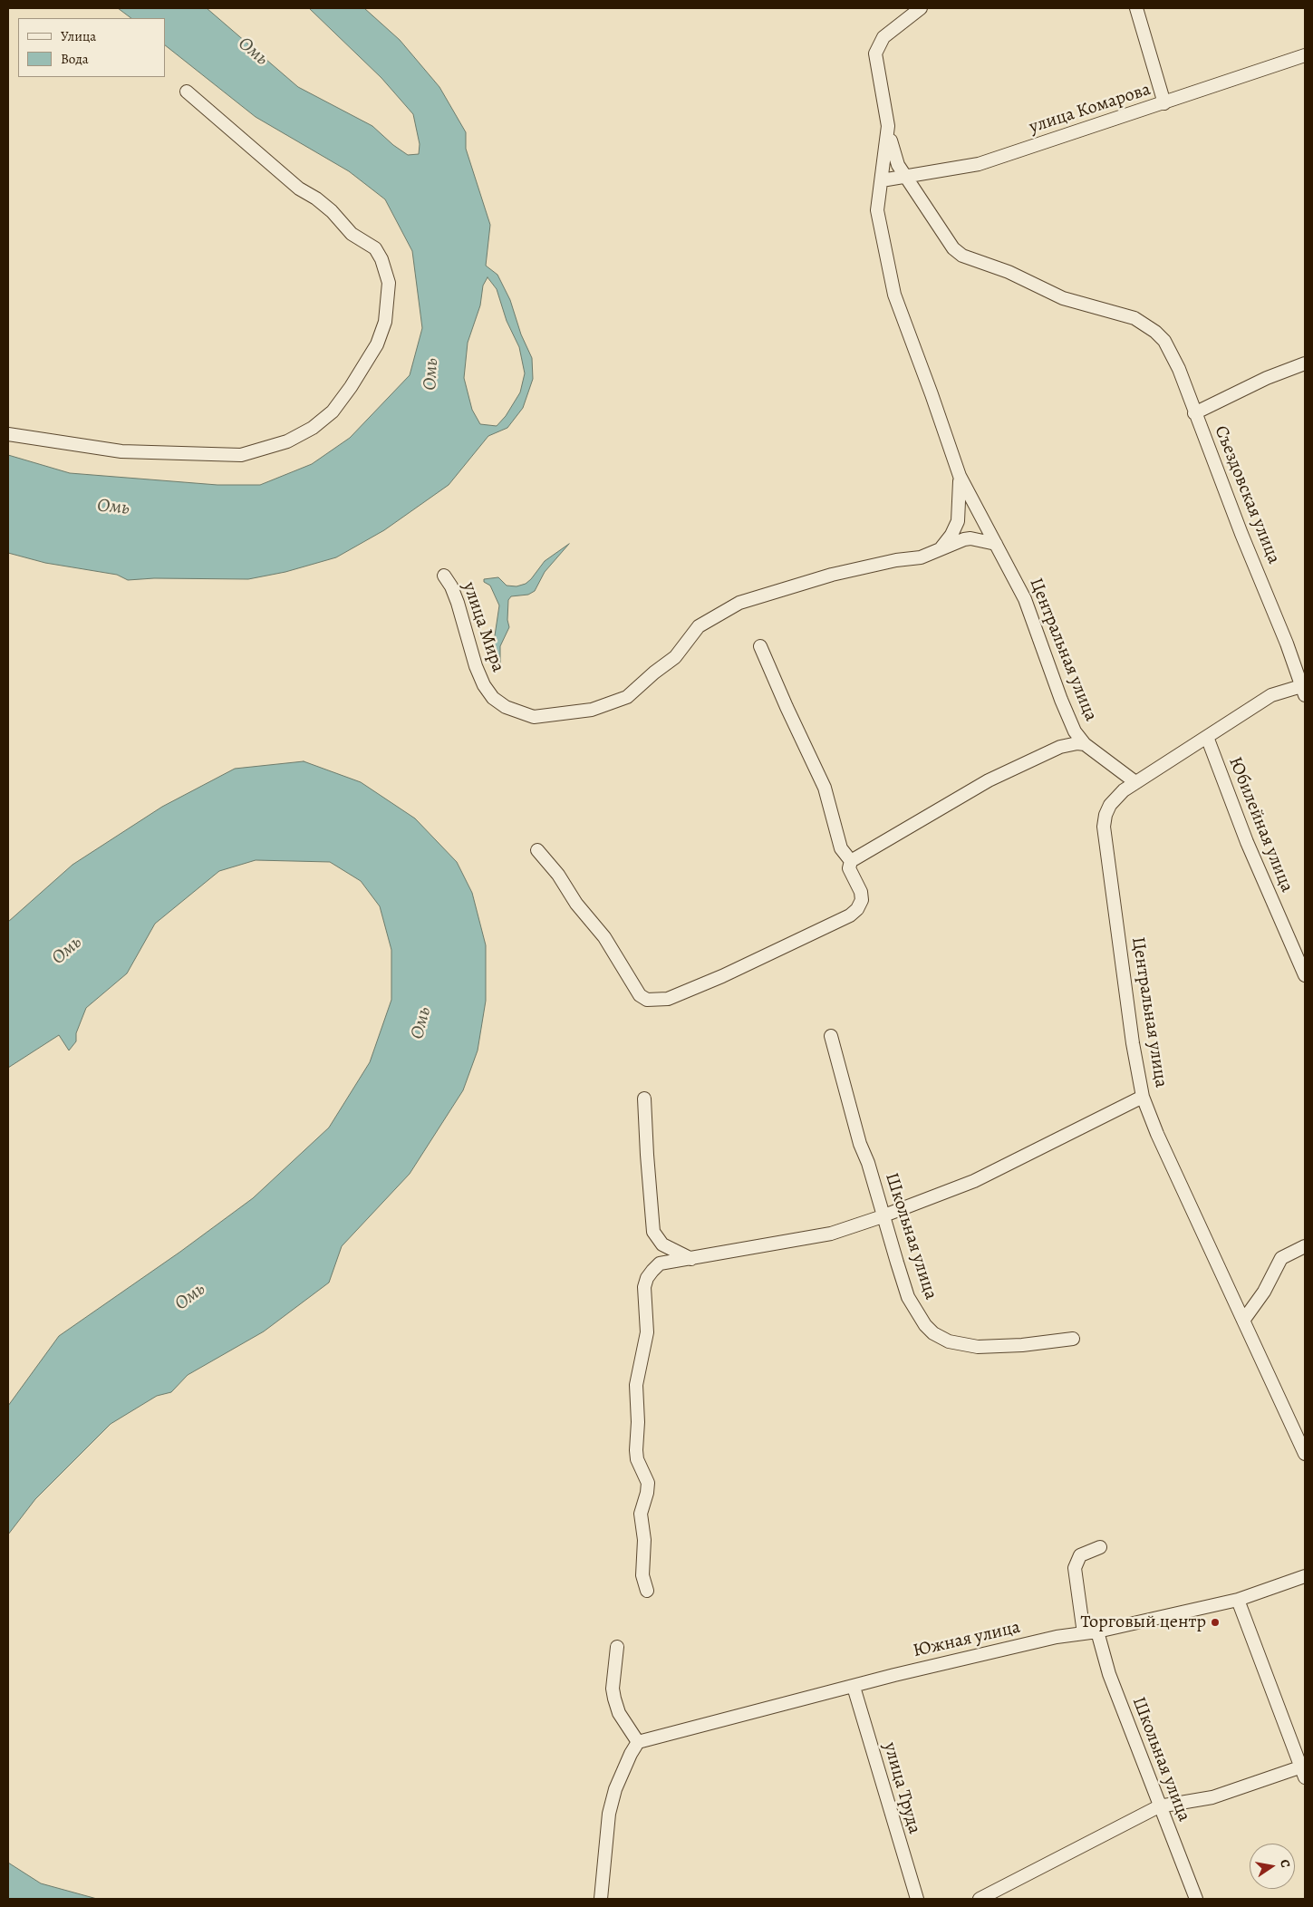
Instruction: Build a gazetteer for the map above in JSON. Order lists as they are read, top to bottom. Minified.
{"streets":{"street":["улица Комарова","Съездовская улица","улица Мира","Центральная улица","Юбилейная улица","Школьная улица","Южная улица","улица Труда"]},"crossings":[["улица Комарова","Съездовская улица"],["улица Комарова","Центральная улица"],["Съездовская улица","Центральная улица"],["Школьная улица","Южная улица"],["Южная улица","улица Труда"]],"water":["Омь"],"places":["Торговый центр"],"legend":["Улица","Вода"],"north":"right"}
